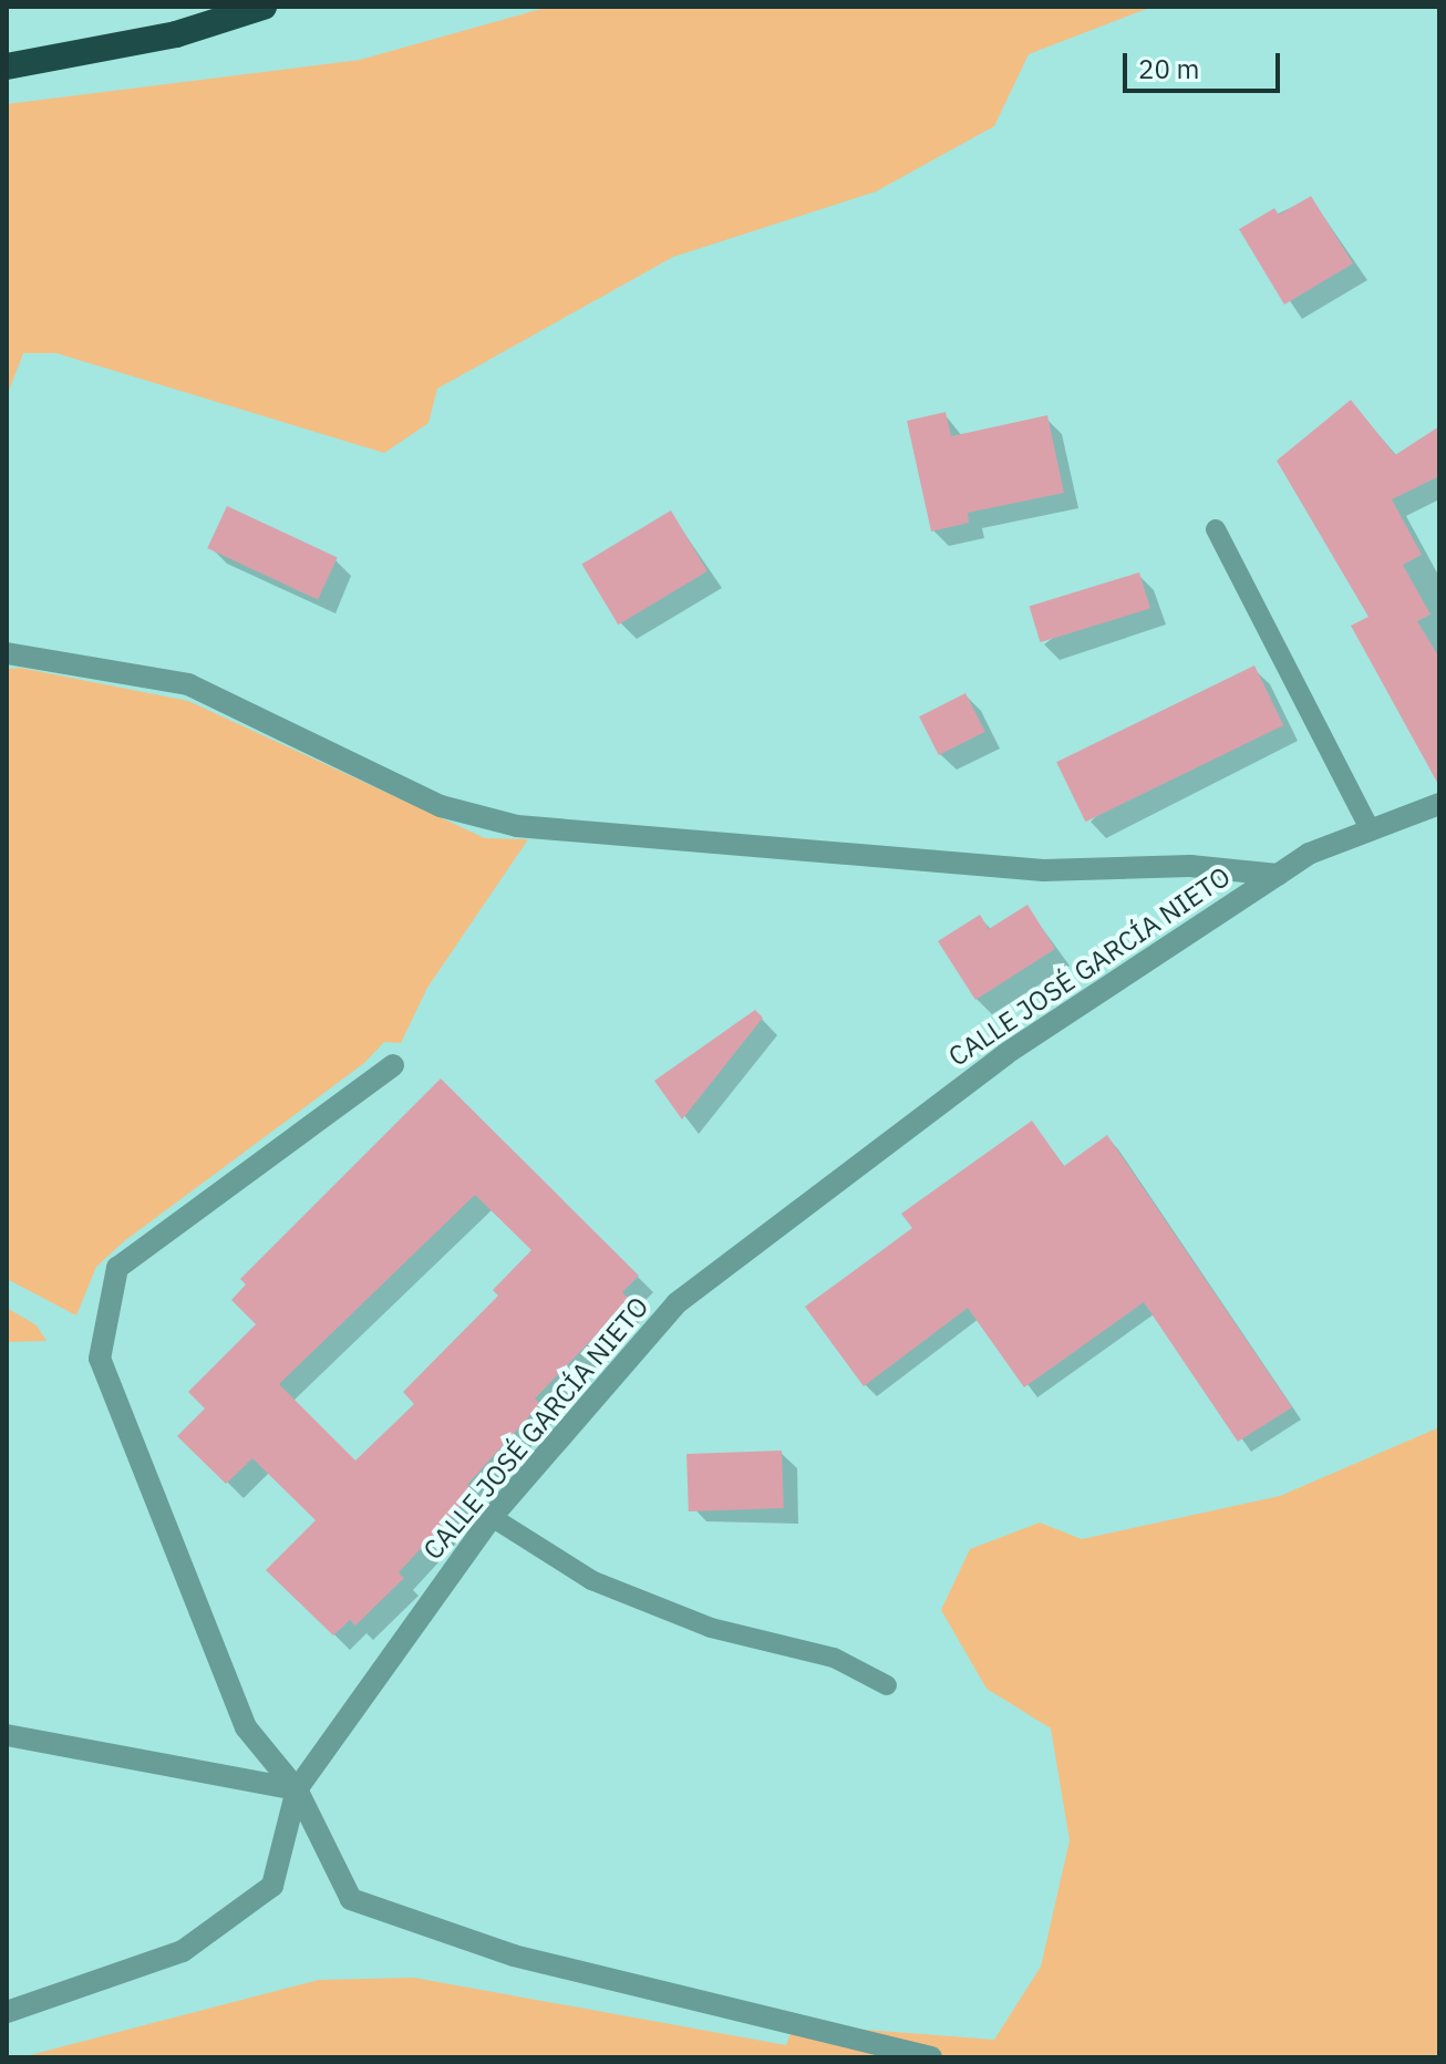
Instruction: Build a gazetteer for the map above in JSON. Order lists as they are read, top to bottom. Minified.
{"streets":{"street":["CALLE JOSÉ GARCÍA NIETO"]},"scale_bar":"20 m"}
